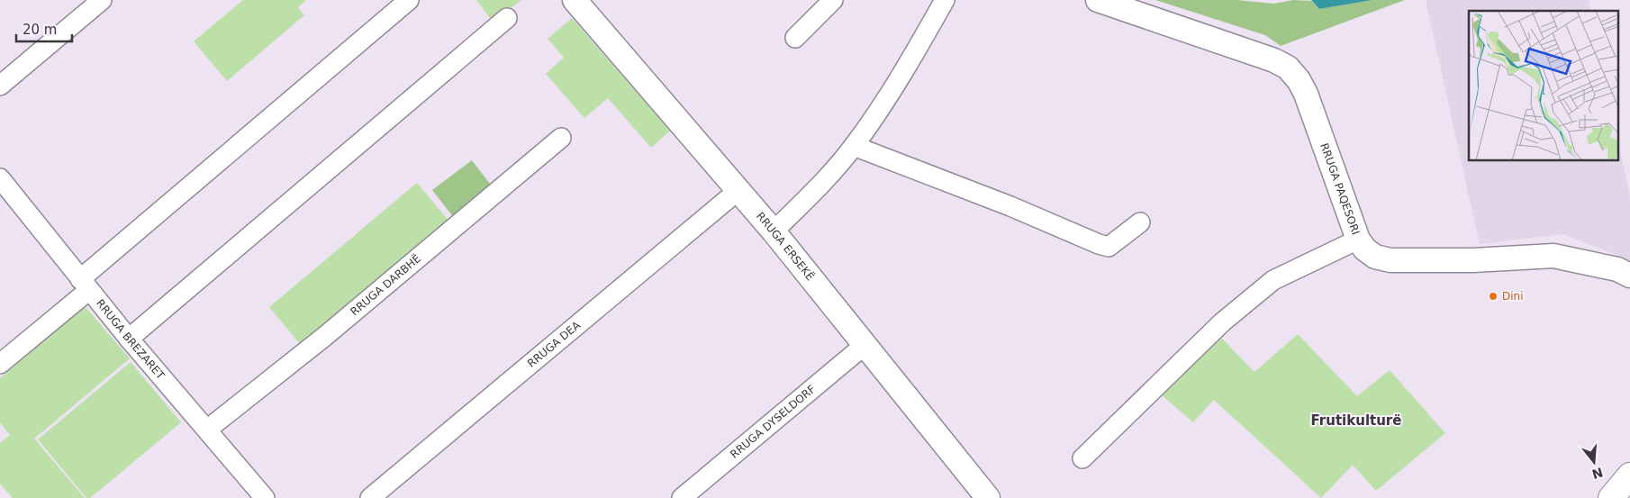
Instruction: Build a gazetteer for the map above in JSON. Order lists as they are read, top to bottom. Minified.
{"streets":{"street":["RRUGA PAQESORI","RRUGA ERSEKË","RRUGA DARBHË","RRUGA BREZARET","RRUGA DEA","RRUGA DYSELDORF"]},"crossings":[["RRUGA ERSEKË","RRUGA DEA"],["RRUGA ERSEKË","RRUGA DYSELDORF"],["RRUGA DARBHË","RRUGA BREZARET"]],"districts":["Frutikulturë"],"places":["Dini"],"scale_bar":"20 m","north":"bottom"}
